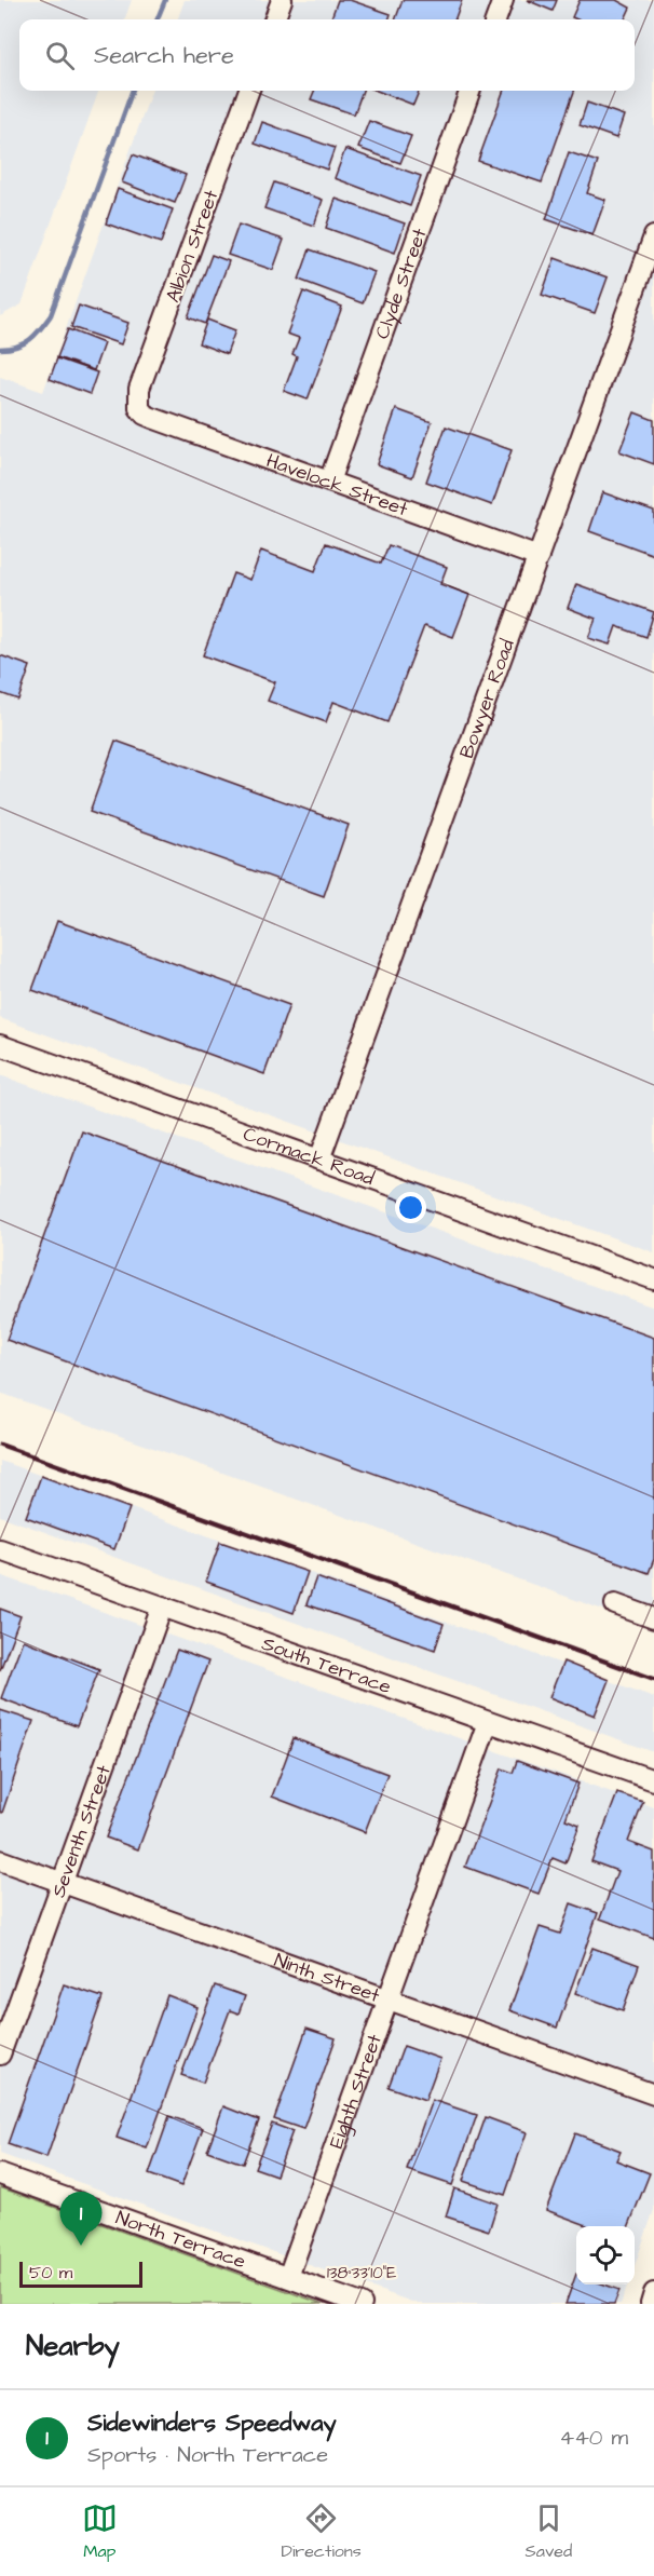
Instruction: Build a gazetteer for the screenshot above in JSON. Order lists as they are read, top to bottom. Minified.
{"streets":{"street":["Albion Street","Clyde Street","Havelock Street","Bowyer Road","Cormack Road","South Terrace","Seventh Street","Ninth Street","Eighth Street","North Terrace"]},"crossings":[["Albion Street","Havelock Street"],["Clyde Street","Havelock Street"],["Havelock Street","Bowyer Road"],["Bowyer Road","Cormack Road"],["South Terrace","Seventh Street"],["South Terrace","Eighth Street"],["Seventh Street","Ninth Street"],["Ninth Street","Eighth Street"],["Eighth Street","North Terrace"]],"scale_bar":"50 m","page":{"search":"Search here","pins":"1","scale":"50 m","heading":"Nearby","list":[{"mark":"1","name":"Sidewinders Speedway","note":"Sports · North Terrace","value":"440 m"}],"nav":["Map","Directions","Saved"]},"coordinates":["138°33'10\"E"]}
